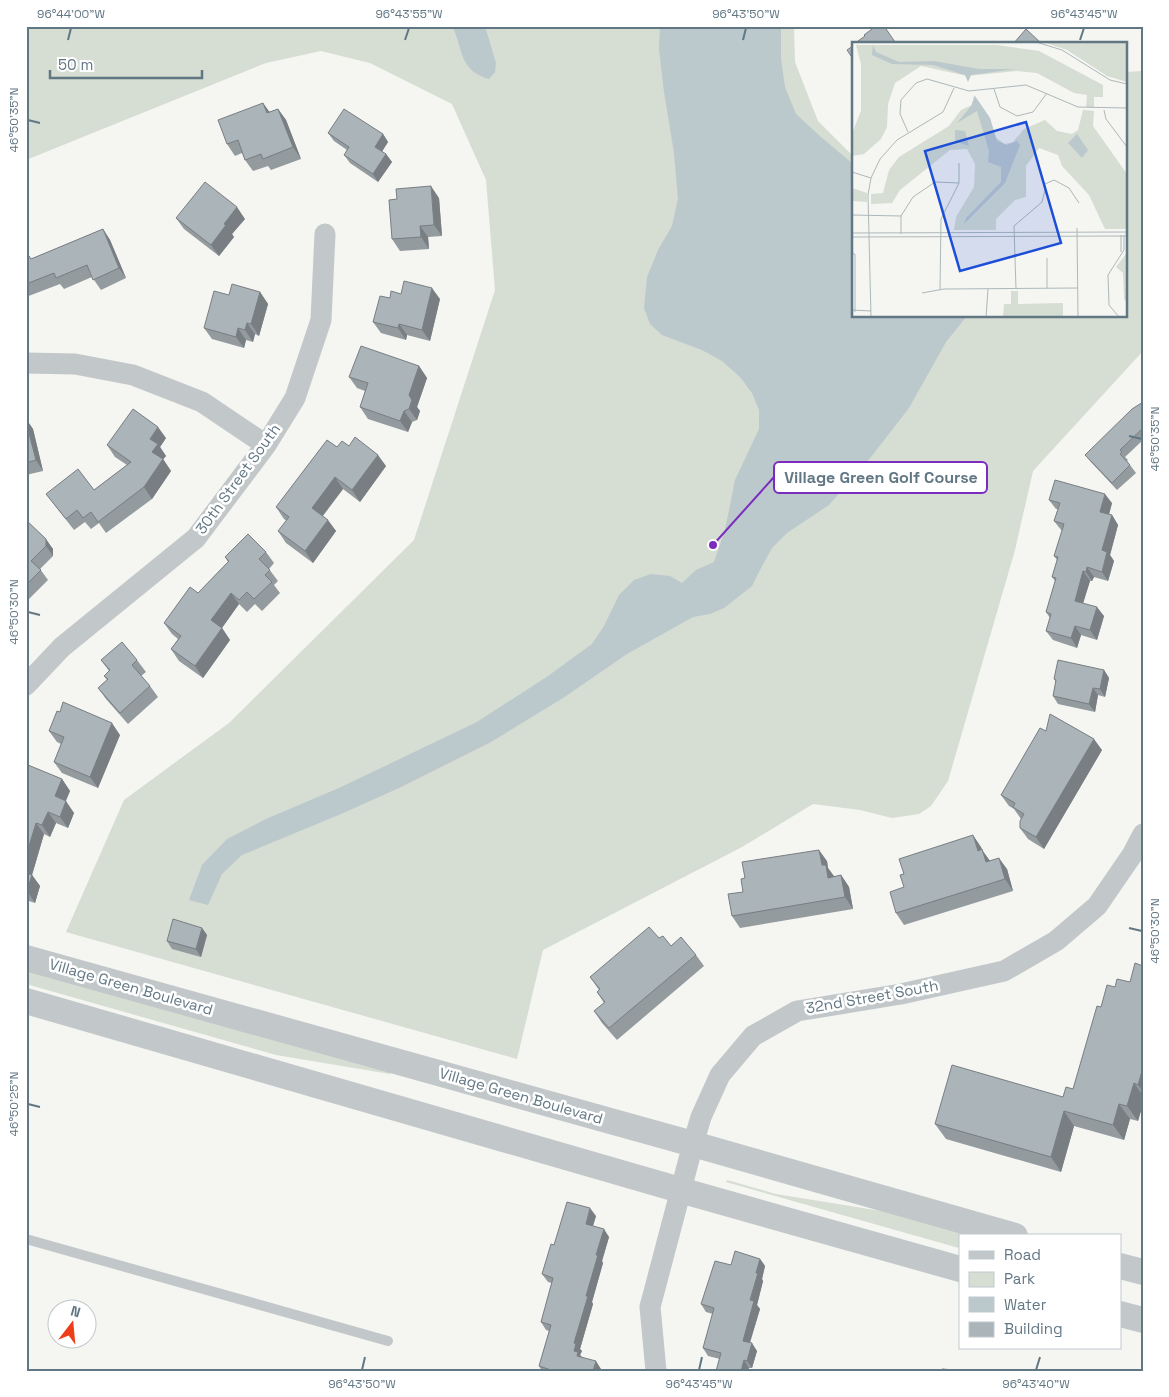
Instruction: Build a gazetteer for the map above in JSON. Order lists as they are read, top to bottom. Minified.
{"streets":{"street":["30th Street South","Village Green Boulevard","32nd Street South"]},"crossings":[["Village Green Boulevard","32nd Street South"]],"places":["Village Green Golf Course"],"legend":["Road","Park","Water","Building"],"scale_bar":"50 m","north":"top","coordinates":["96°44'00\"W","96°43'55\"W","96°43'50\"W","96°43'45\"W","46°50'35\"N","46°50'30\"N","46°50'25\"N","96°43'40\"W"]}
